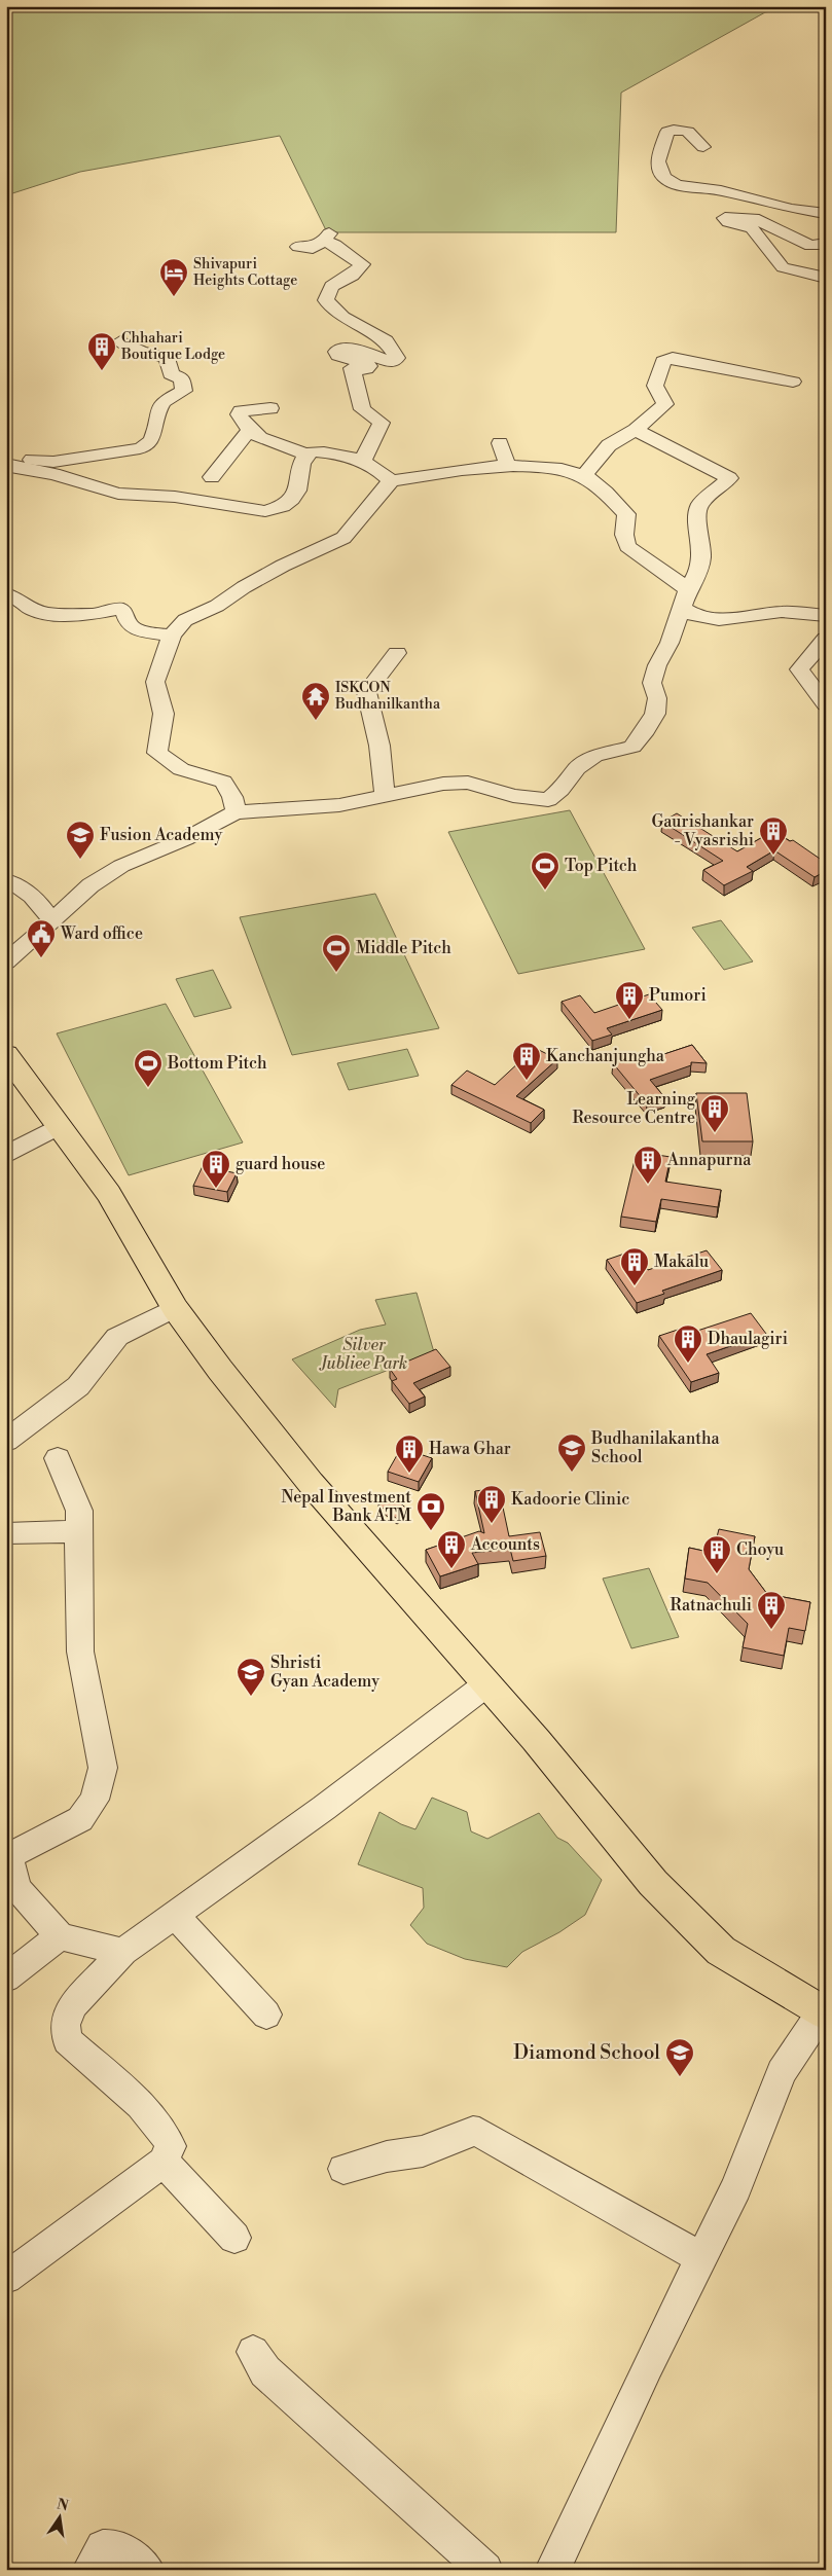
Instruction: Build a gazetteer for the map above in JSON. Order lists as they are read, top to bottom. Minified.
{"parks":["Silver Jubliee Park"],"places":{"hotel":["Shivapuri Heights Cottage"],"building":["Chhahari Boutique Lodge","Gaurishankar - Vyasrishi","Pumori","Kanchanjungha","Learning Resource Centre","Annapurna","guard house","Makalu","Dhaulagiri","Hawa Ghar","Kadoorie Clinic","Accounts","Choyu","Ratnachuli"],"temple":["ISKCON Budhanilkantha"],"school or university":["Fusion Academy","Budhanilakantha School","Shristi Gyan Academy","Diamond School"],"sports":["Top Pitch","Middle Pitch","Bottom Pitch"],"public building":["Ward office"],"bank":["Nepal Investment Bank ATM"]},"north":"top"}
